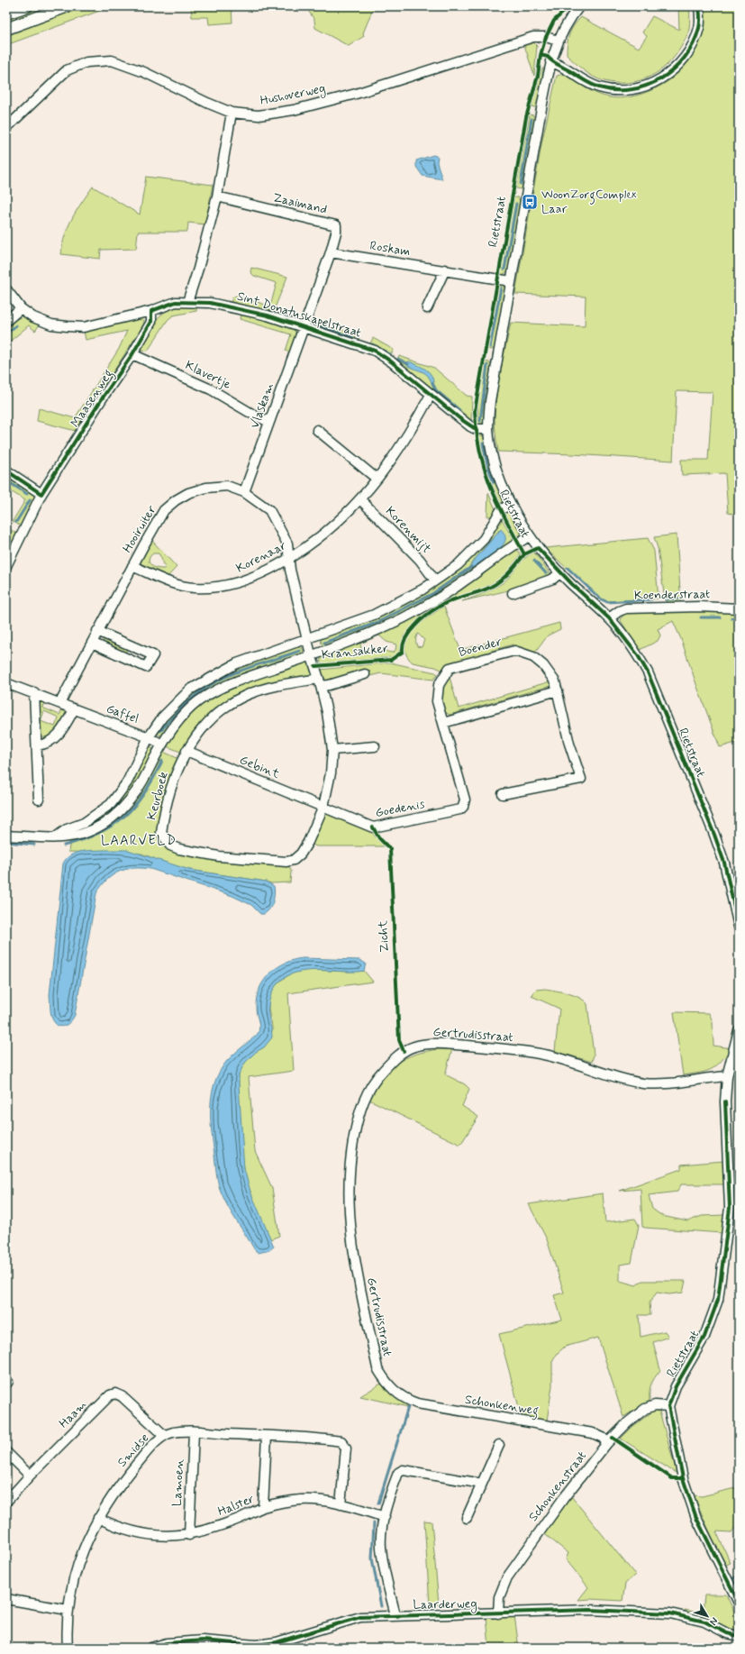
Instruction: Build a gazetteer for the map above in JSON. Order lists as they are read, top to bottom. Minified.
{"streets":{"street":["Hushoverweg","Zaaimand","Rietstraat","Roskam","Sint Donatuskapelstraat","Klavertje","Maasenweg","Vlaskam","Hooiruiter","Korenmijt","Korenaar","Koenderstraat","Boender","Kransakker","Gaffel","Gebint","Keurboek","Goedenis","Gertrudisstraat","Schonkenweg","Haam","Smidse","Lamoen","Schonkenstraat","Halster","Laarderweg"],"cycle path":["Zicht"]},"crossings":[["Hushoverweg","Rietstraat"],["Zaaimand","Roskam"],["Zaaimand","Sint Donatuskapelstraat"],["Zaaimand","Vlaskam"],["Rietstraat","Roskam"],["Rietstraat","Sint Donatuskapelstraat"],["Rietstraat","Koenderstraat"],["Rietstraat","Kransakker"],["Rietstraat","Gertrudisstraat"],["Rietstraat","Schonkenstraat"],["Sint Donatuskapelstraat","Maasenweg"],["Sint Donatuskapelstraat","Vlaskam"],["Sint Donatuskapelstraat","Korenaar"],["Klavertje","Maasenweg"],["Klavertje","Vlaskam"],["Vlaskam","Hooiruiter"],["Vlaskam","Korenaar"],["Hooiruiter","Korenaar"],["Hooiruiter","Kransakker"],["Hooiruiter","Gaffel"],["Hooiruiter","Keurboek"],["Korenmijt","Korenaar"],["Korenmijt","Kransakker"],["Boender","Goedenis"],["Kransakker","Gaffel"],["Kransakker","Keurboek"],["Gebint","Keurboek"],["Gebint","Goedenis"],["Keurboek","Goedenis"],["Gertrudisstraat","Schonkenweg"],["Schonkenweg","Schonkenstraat"],["Haam","Smidse"],["Smidse","Lamoen"],["Smidse","Halster"],["Lamoen","Halster"],["Schonkenstraat","Laarderweg"]],"districts":["LAARVELD"],"places":{"bus stop":["WoonZorgComplex Laar"]},"north":"bottom right"}
